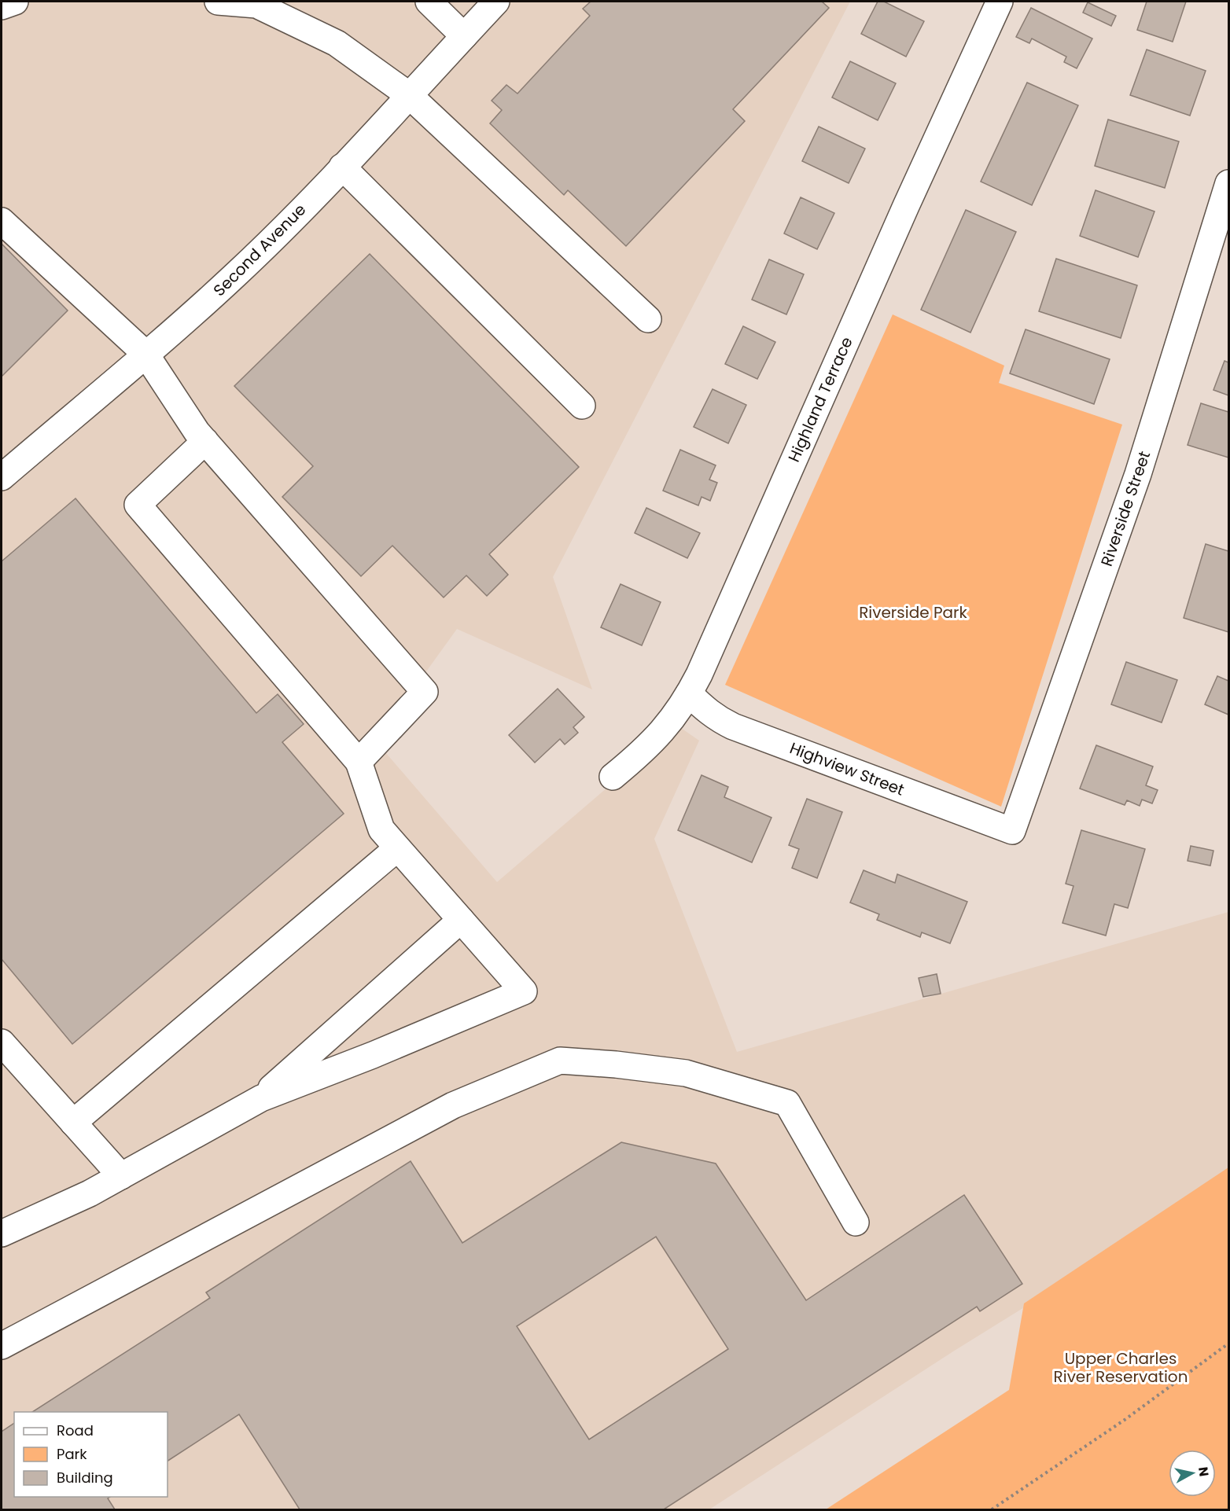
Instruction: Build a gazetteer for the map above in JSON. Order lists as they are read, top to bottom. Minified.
{"streets":{"street":["Second Avenue","Highland Terrace","Riverside Street","Highview Street"]},"crossings":[["Highland Terrace","Highview Street"],["Riverside Street","Highview Street"]],"parks":["Riverside Park","Upper Charles River Reservation"],"legend":["Road","Park","Building"],"north":"right"}
